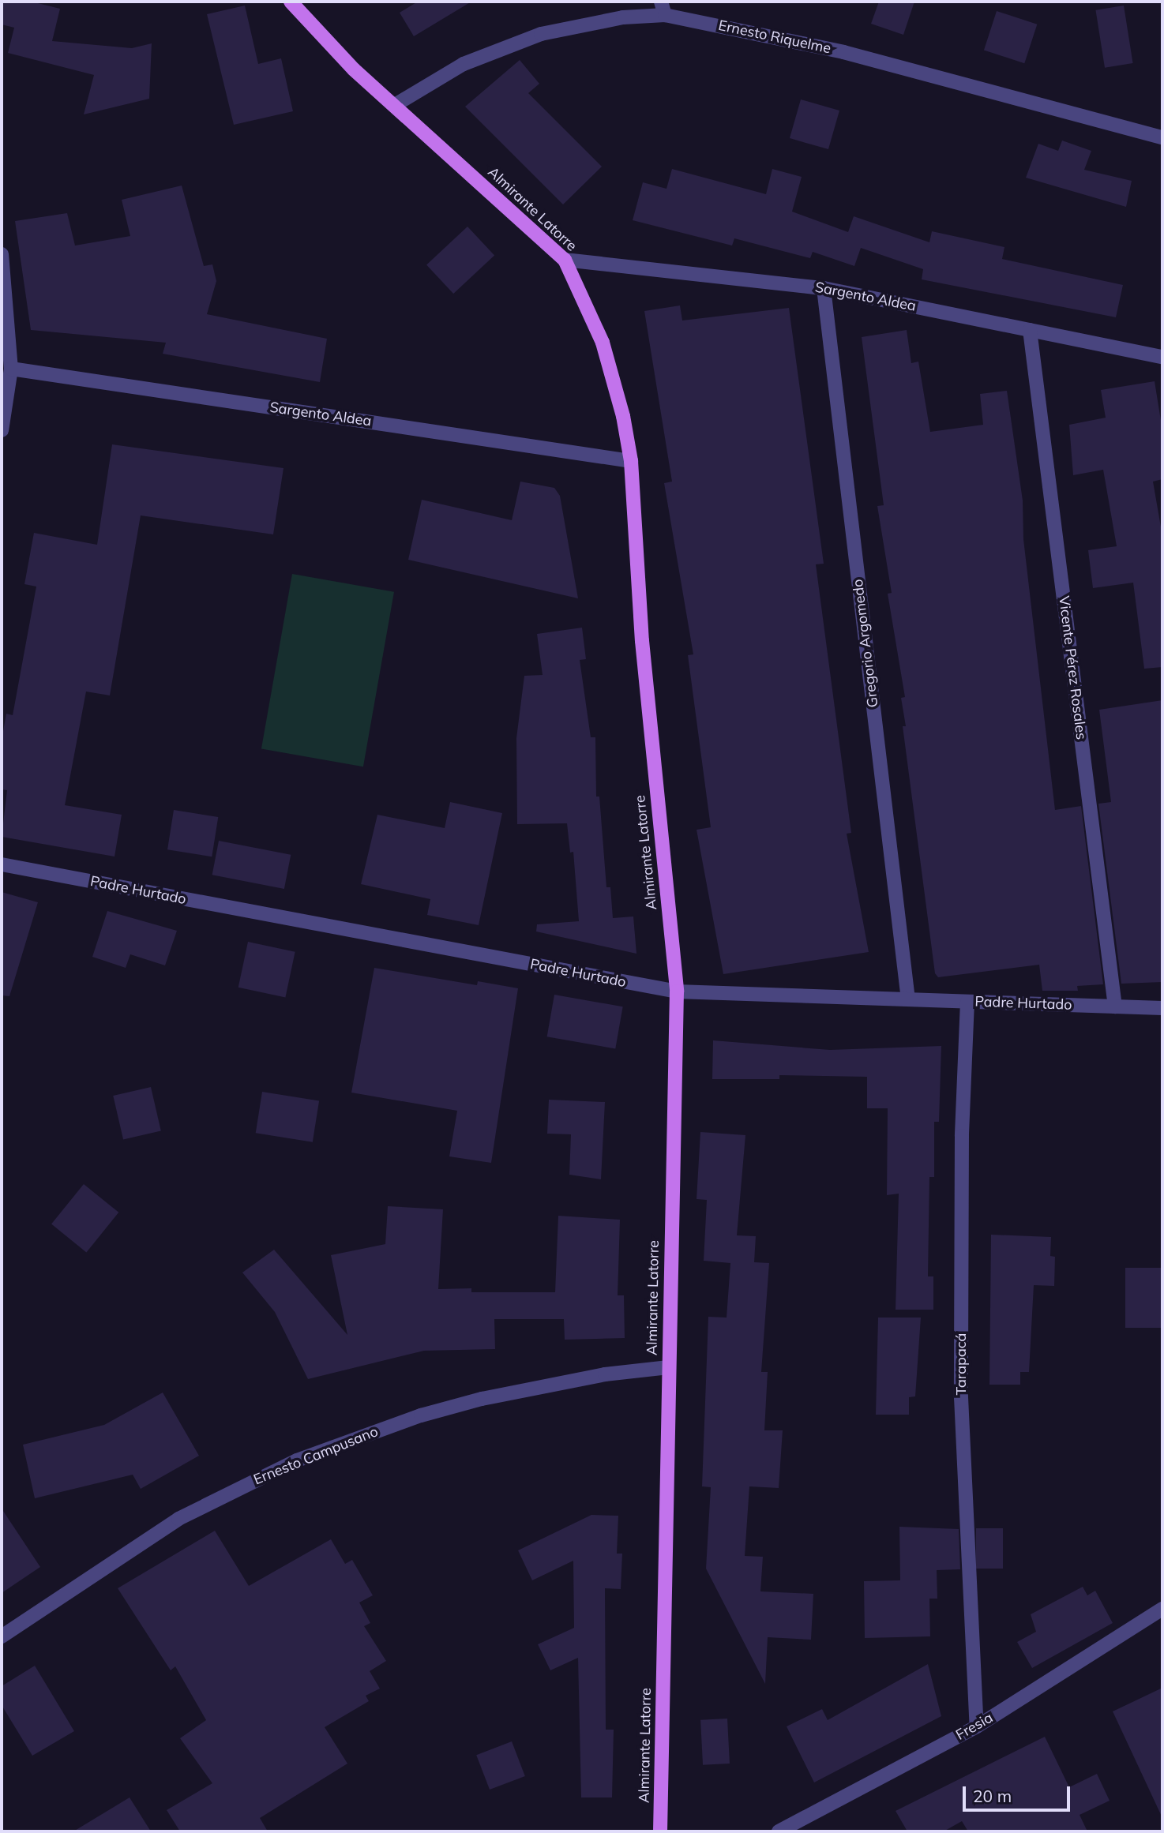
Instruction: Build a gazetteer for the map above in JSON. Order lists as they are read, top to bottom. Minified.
{"streets":{"main road":["Almirante Latorre"],"street":["Ernesto Riquelme","Sargento Aldea","Gregorio Argomedo","Vicente Pérez Rosales","Padre Hurtado","Tarapacá","Ernesto Campusano","Fresia"]},"crossings":[["Ernesto Riquelme","Almirante Latorre"],["Almirante Latorre","Sargento Aldea"],["Almirante Latorre","Padre Hurtado"],["Almirante Latorre","Ernesto Campusano"],["Sargento Aldea","Gregorio Argomedo"],["Sargento Aldea","Vicente Pérez Rosales"],["Gregorio Argomedo","Padre Hurtado"],["Vicente Pérez Rosales","Padre Hurtado"],["Padre Hurtado","Tarapacá"],["Tarapacá","Fresia"]],"scale_bar":"20 m"}
